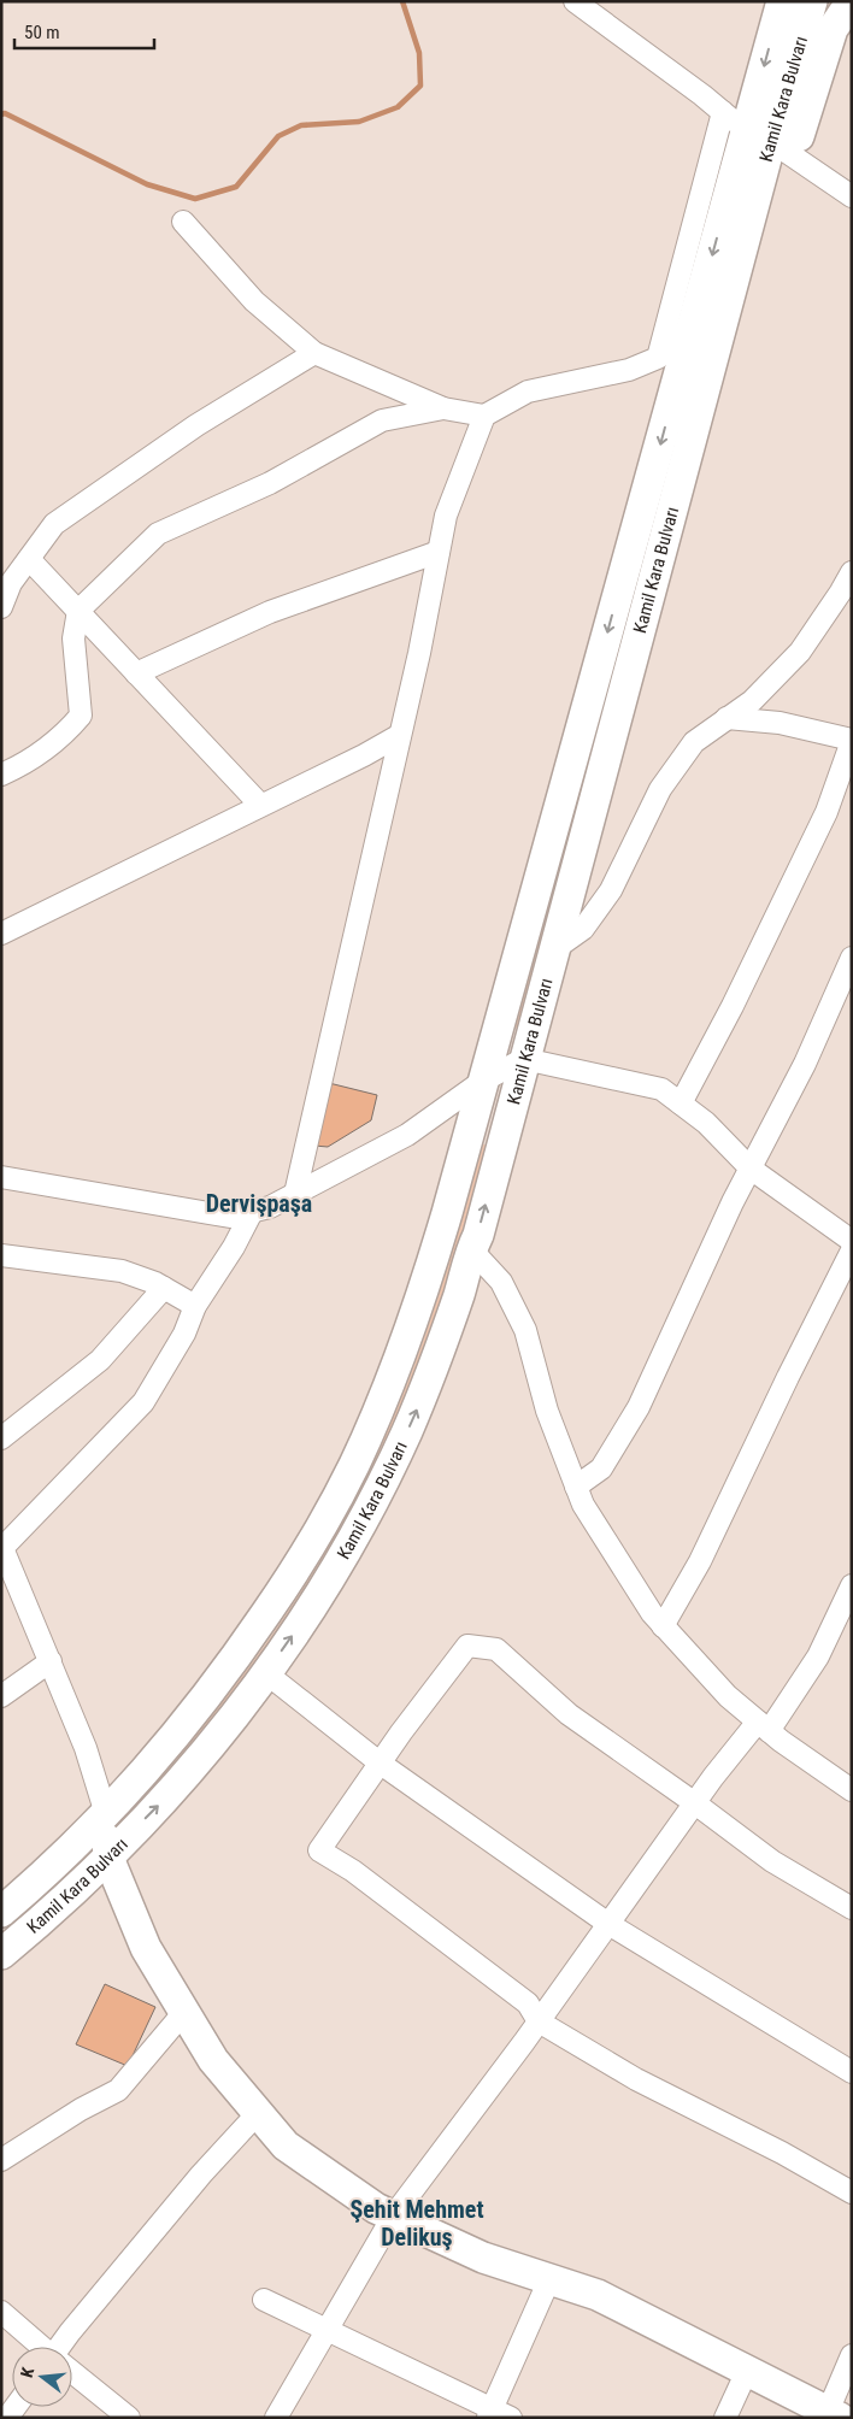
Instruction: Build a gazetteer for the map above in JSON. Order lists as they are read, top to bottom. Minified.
{"streets":{"main road":["Kamil Kara Bulvarı"]},"districts":["Dervişpaşa","Şehit Mehmet Delikuş"],"scale_bar":"50 m","north":"left"}
